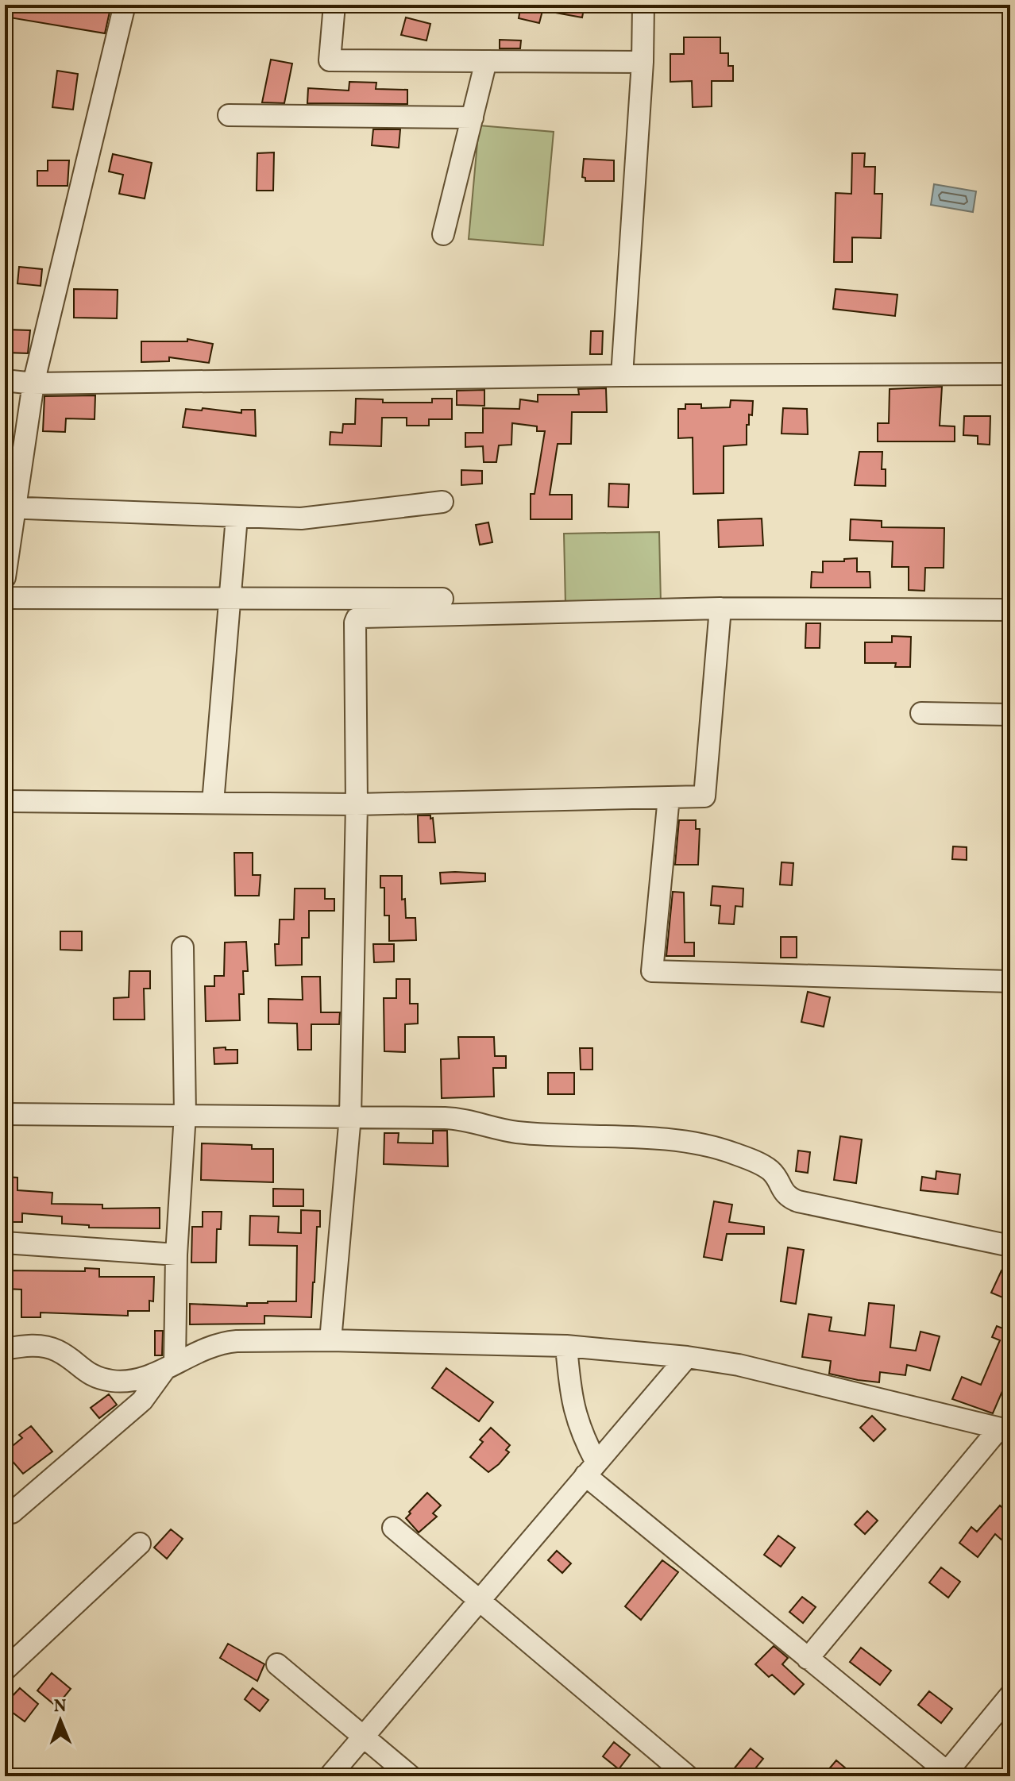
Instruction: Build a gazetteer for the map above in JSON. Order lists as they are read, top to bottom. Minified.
{"north":"top"}
